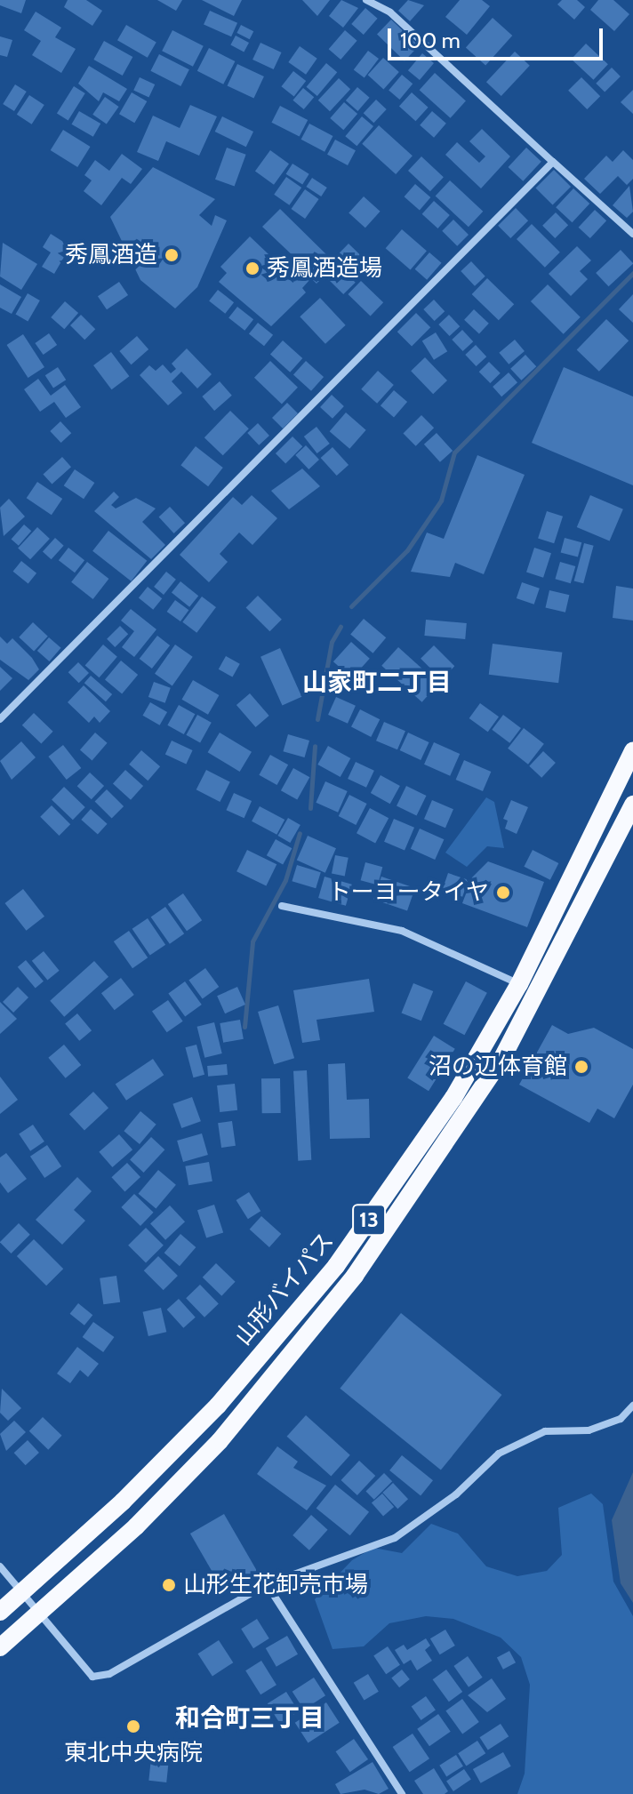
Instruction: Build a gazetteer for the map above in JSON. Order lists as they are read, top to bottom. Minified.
{"streets":{"highway":["13","山形バイパス"]},"districts":["山家町二丁目","和合町三丁目"],"places":["秀鳳酒造","秀鳳酒造場","トーヨータイヤ","沼の辺体育館","山形生花卸売市場","東北中央病院"],"scale_bar":"100 m"}
